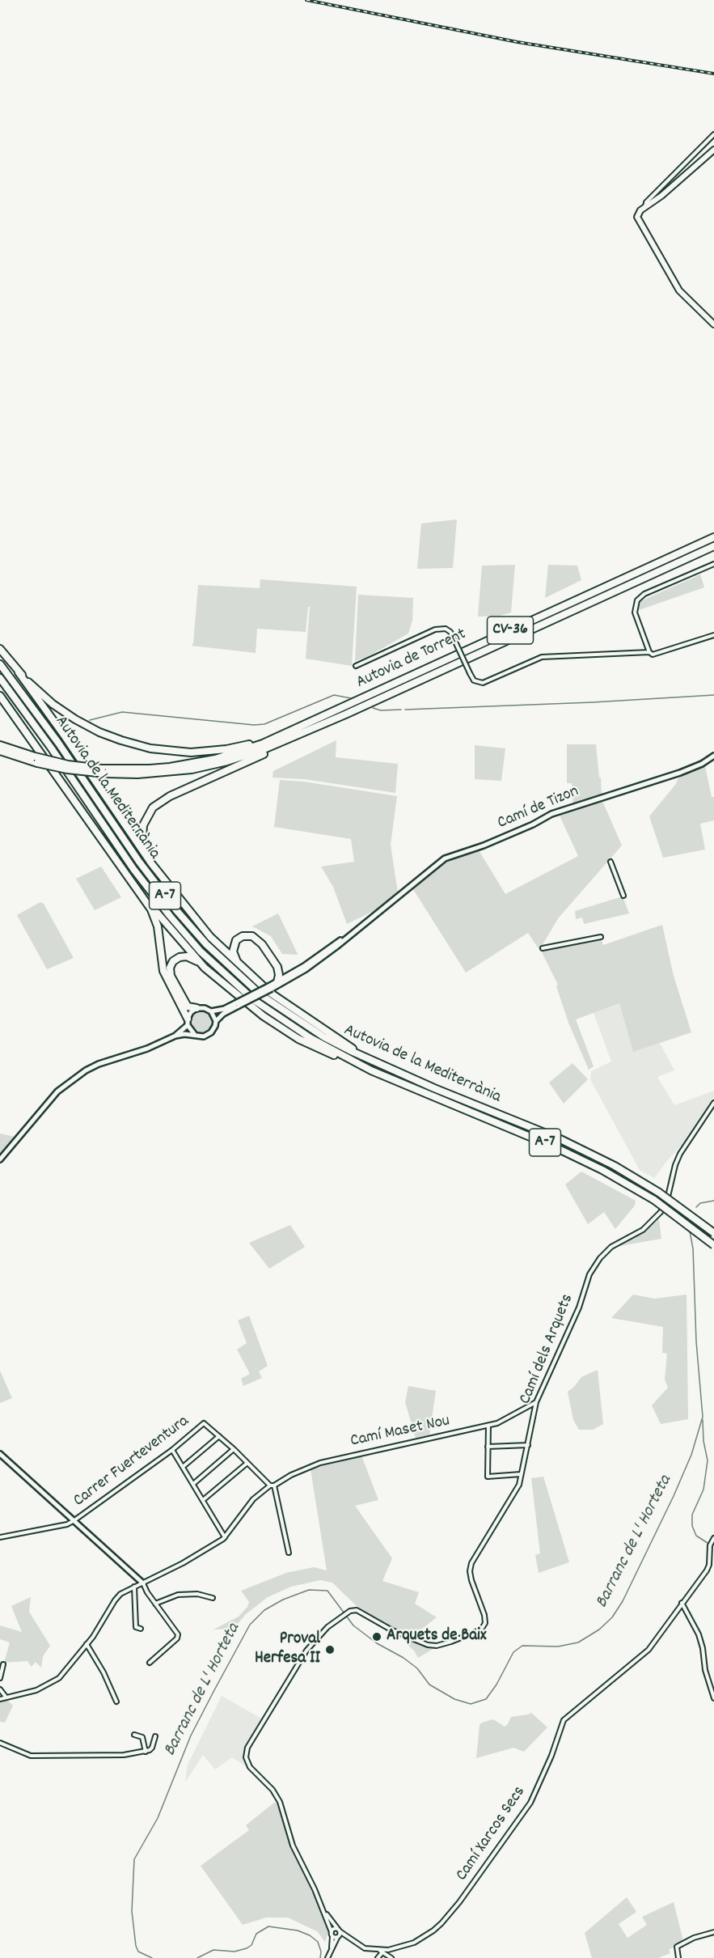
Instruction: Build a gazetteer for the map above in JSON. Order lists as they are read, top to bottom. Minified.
{"streets":{"highway":["CV-36","Autovia de Torrent","Autovia de la Mediterrània","A-7"],"street":["Camí de Tizon","Camí dels Arquets","Camí Maset Nou","Carrer Fuerteventura","Camí Xarcos Secs"]},"crossings":[["Camí dels Arquets","Camí Maset Nou"]],"water":["Barranc de L' Horteta"],"places":["Arquets de Baix","Proval Herfesa II"]}
